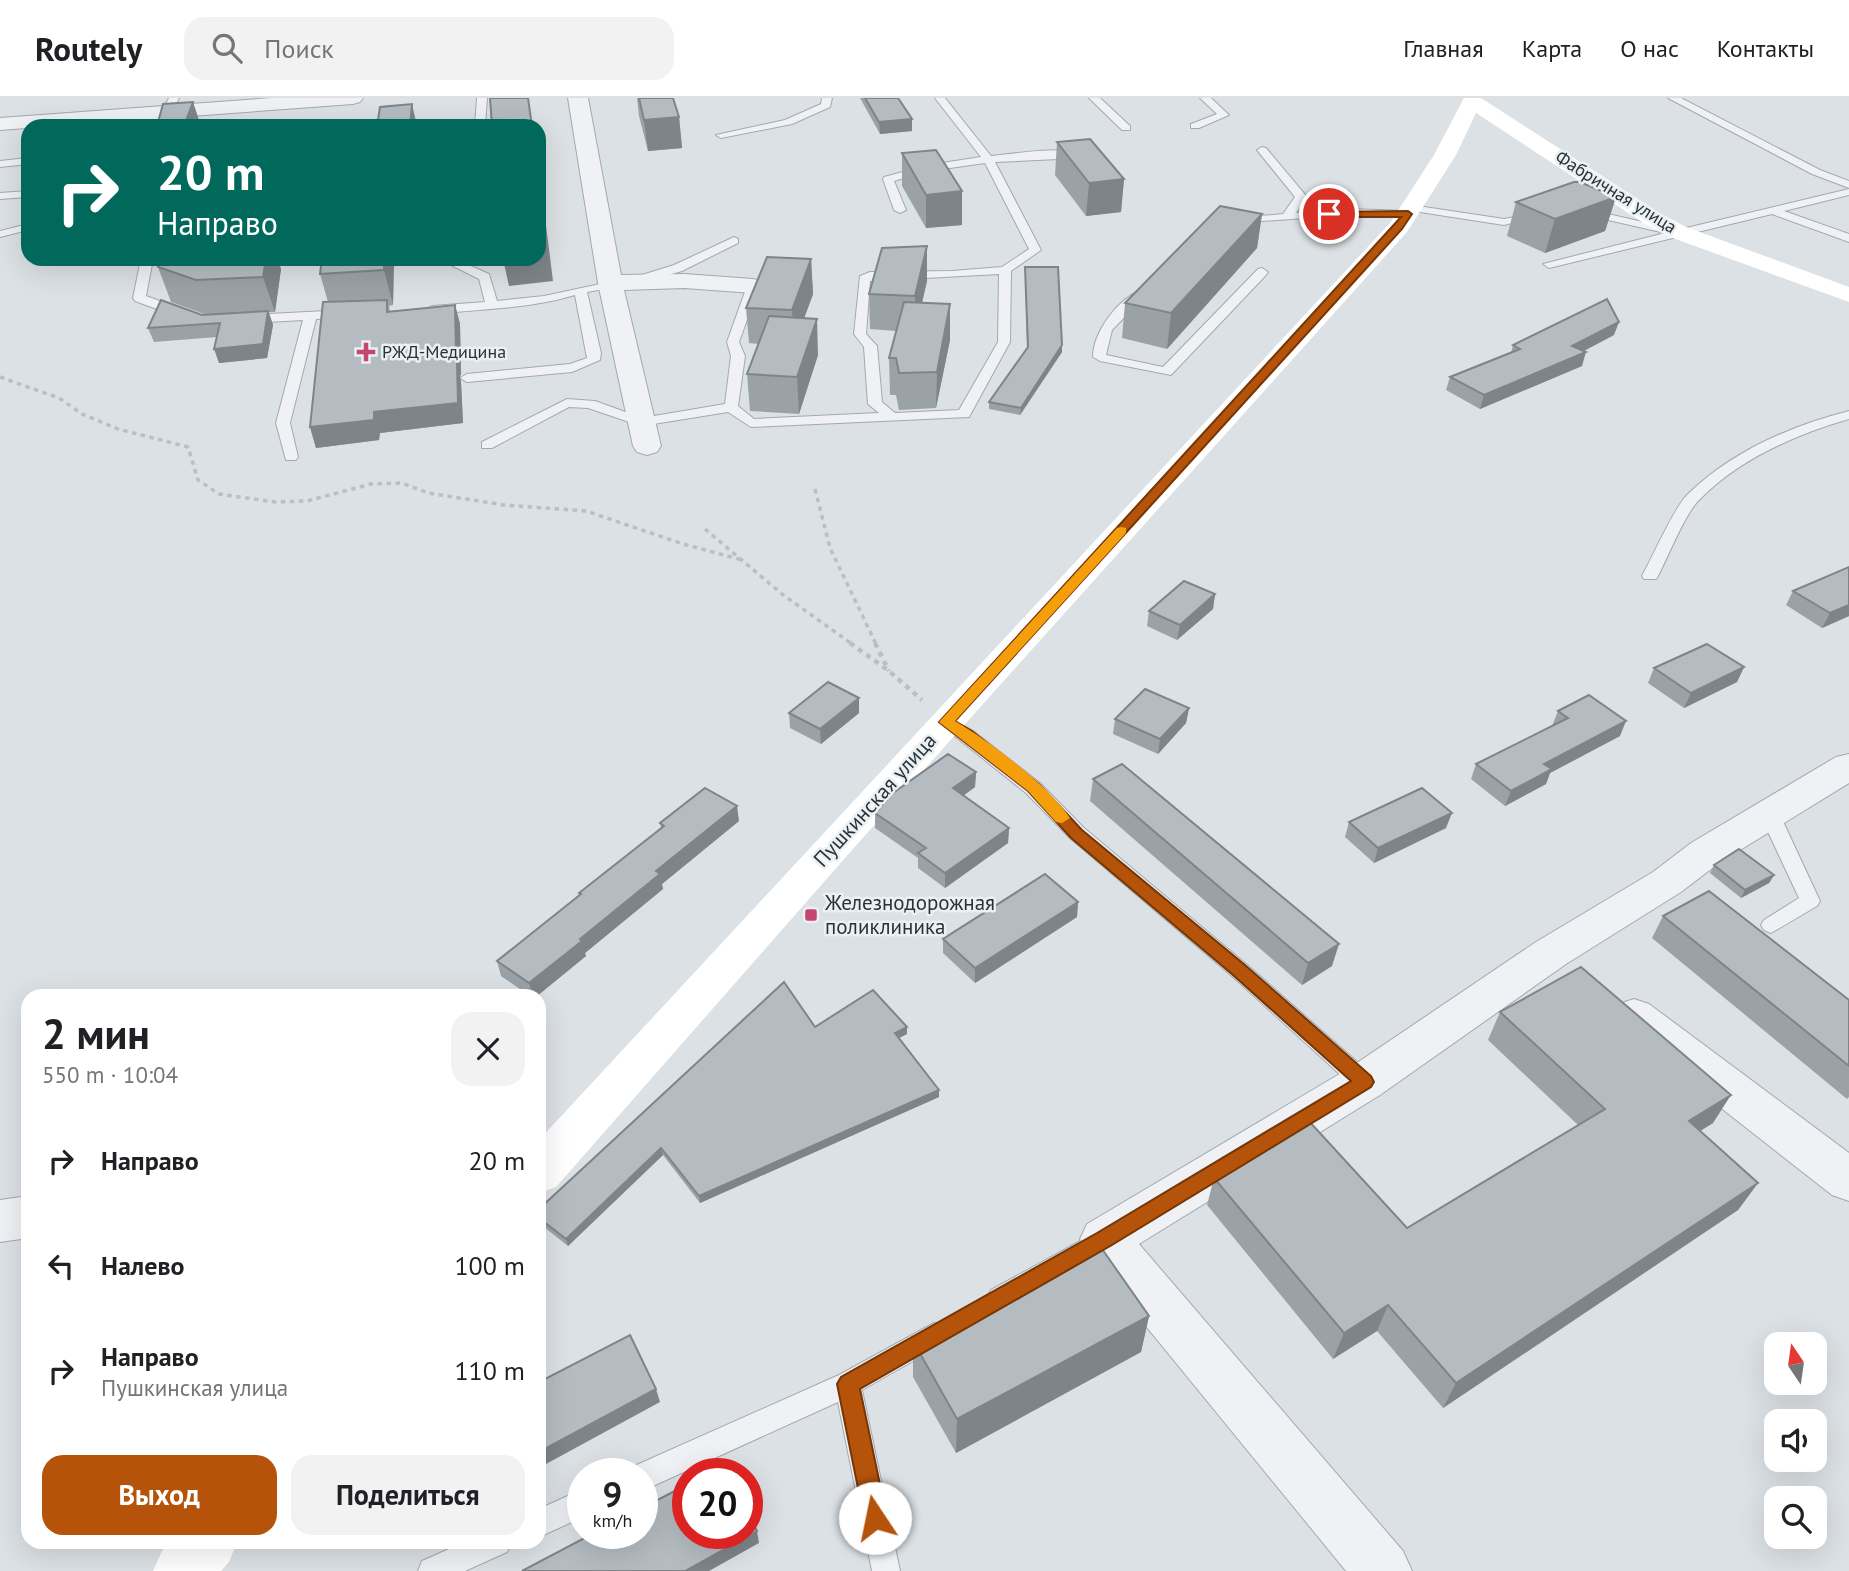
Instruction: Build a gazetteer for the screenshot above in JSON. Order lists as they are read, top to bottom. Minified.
{"streets":{"main road":["Фабричная улица","Пушкинская улица"]},"crossings":[["Фабричная улица","Пушкинская улица"]],"places":{"health":["РЖД-Медицина"],"transit":["Железнодорожная поликлиника"]},"north":"top","page":{"header":"Routely","search":"Поиск","nav":["Главная","Карта","О нас","Контакты"],"turn":["20 m","Направо"],"heading":["2 мин","550 m · 10:04"],"list":[{"name":"Направо","value":"20 m"},{"name":"Налево","value":"100 m"},{"name":"Направо","note":"Пушкинская улица","value":"110 m"}],"buttons":["Выход","Поделиться"],"speed":"9 km/h","limit":"20"}}
